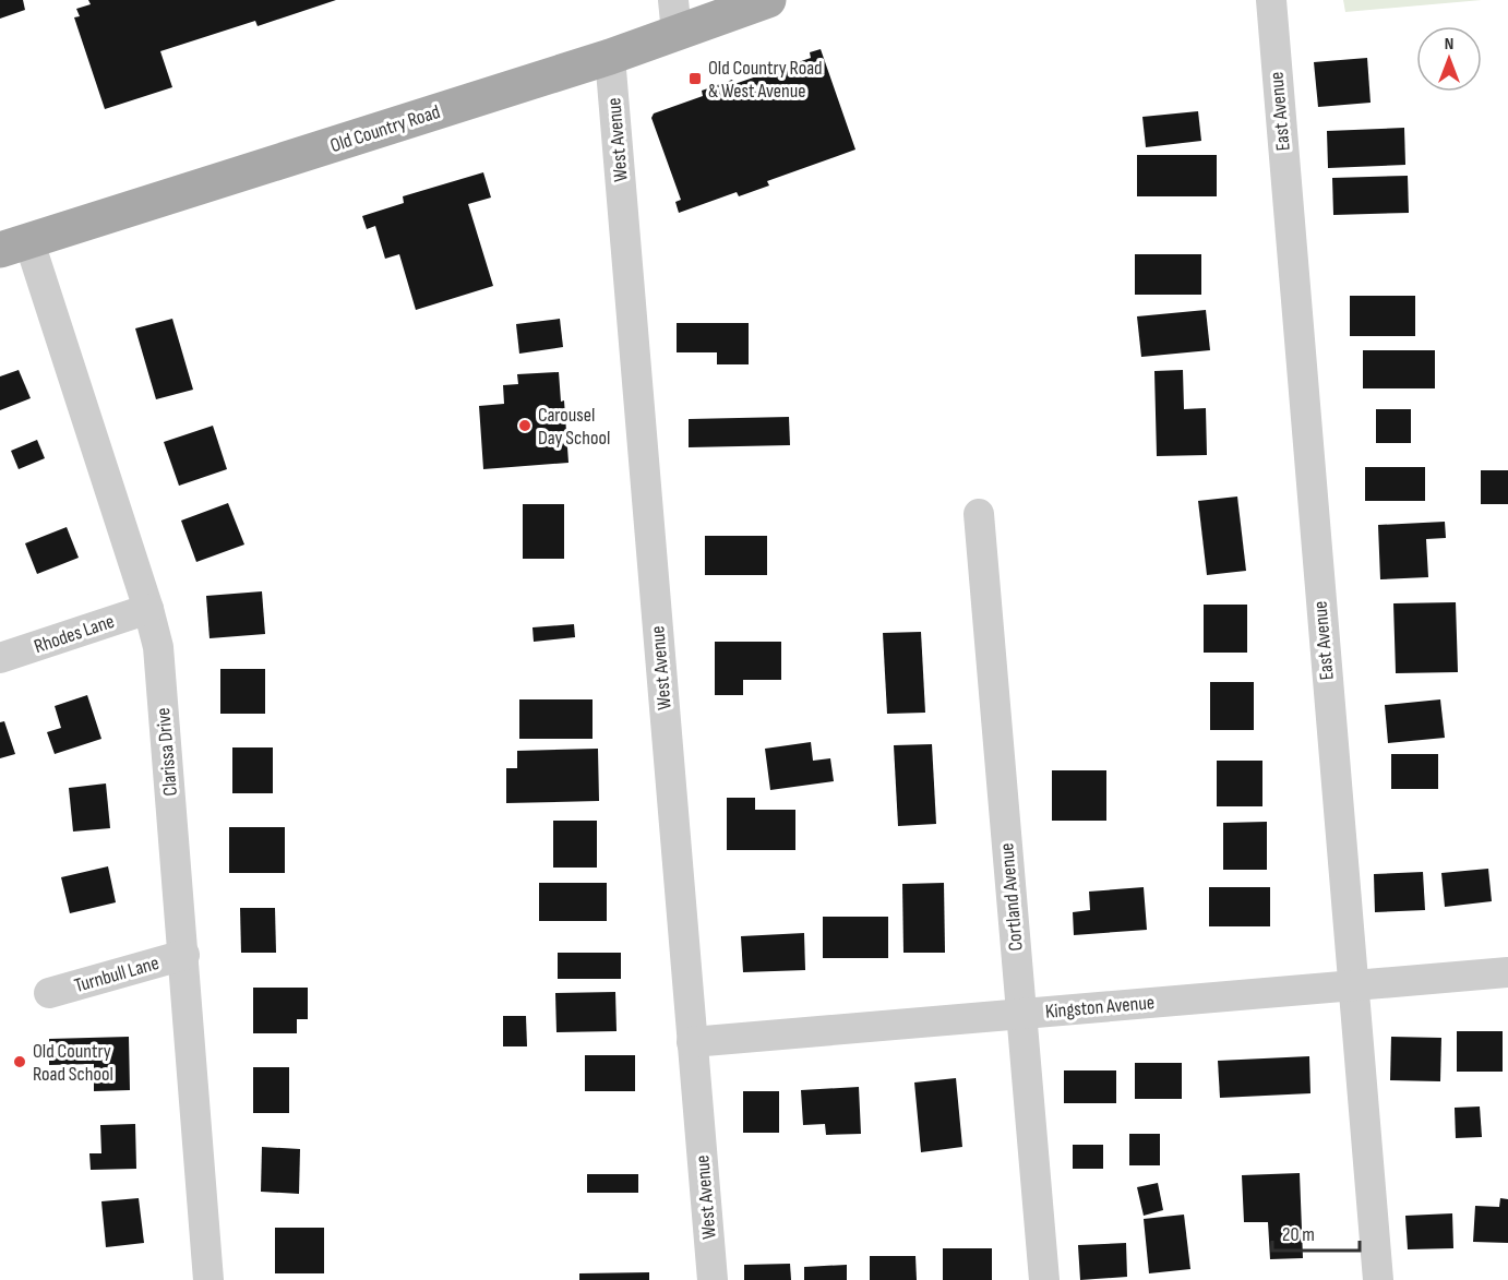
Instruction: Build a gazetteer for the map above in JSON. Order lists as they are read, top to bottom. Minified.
{"streets":{"main road":["Old Country Road"],"street":["East Avenue","West Avenue","Rhodes Lane","Clarissa Drive","Cortland Avenue","Turnbull Lane","Kingston Avenue"]},"crossings":[["East Avenue","Kingston Avenue"],["Old Country Road","West Avenue"],["Old Country Road","Clarissa Drive"],["West Avenue","Kingston Avenue"],["Rhodes Lane","Clarissa Drive"],["Clarissa Drive","Turnbull Lane"],["Cortland Avenue","Kingston Avenue"]],"places":{"transit":["Old Country Road & West Avenue"],"other":["Carousel Day School","Old Country Road School"]},"scale_bar":"20 m","north":"top"}
